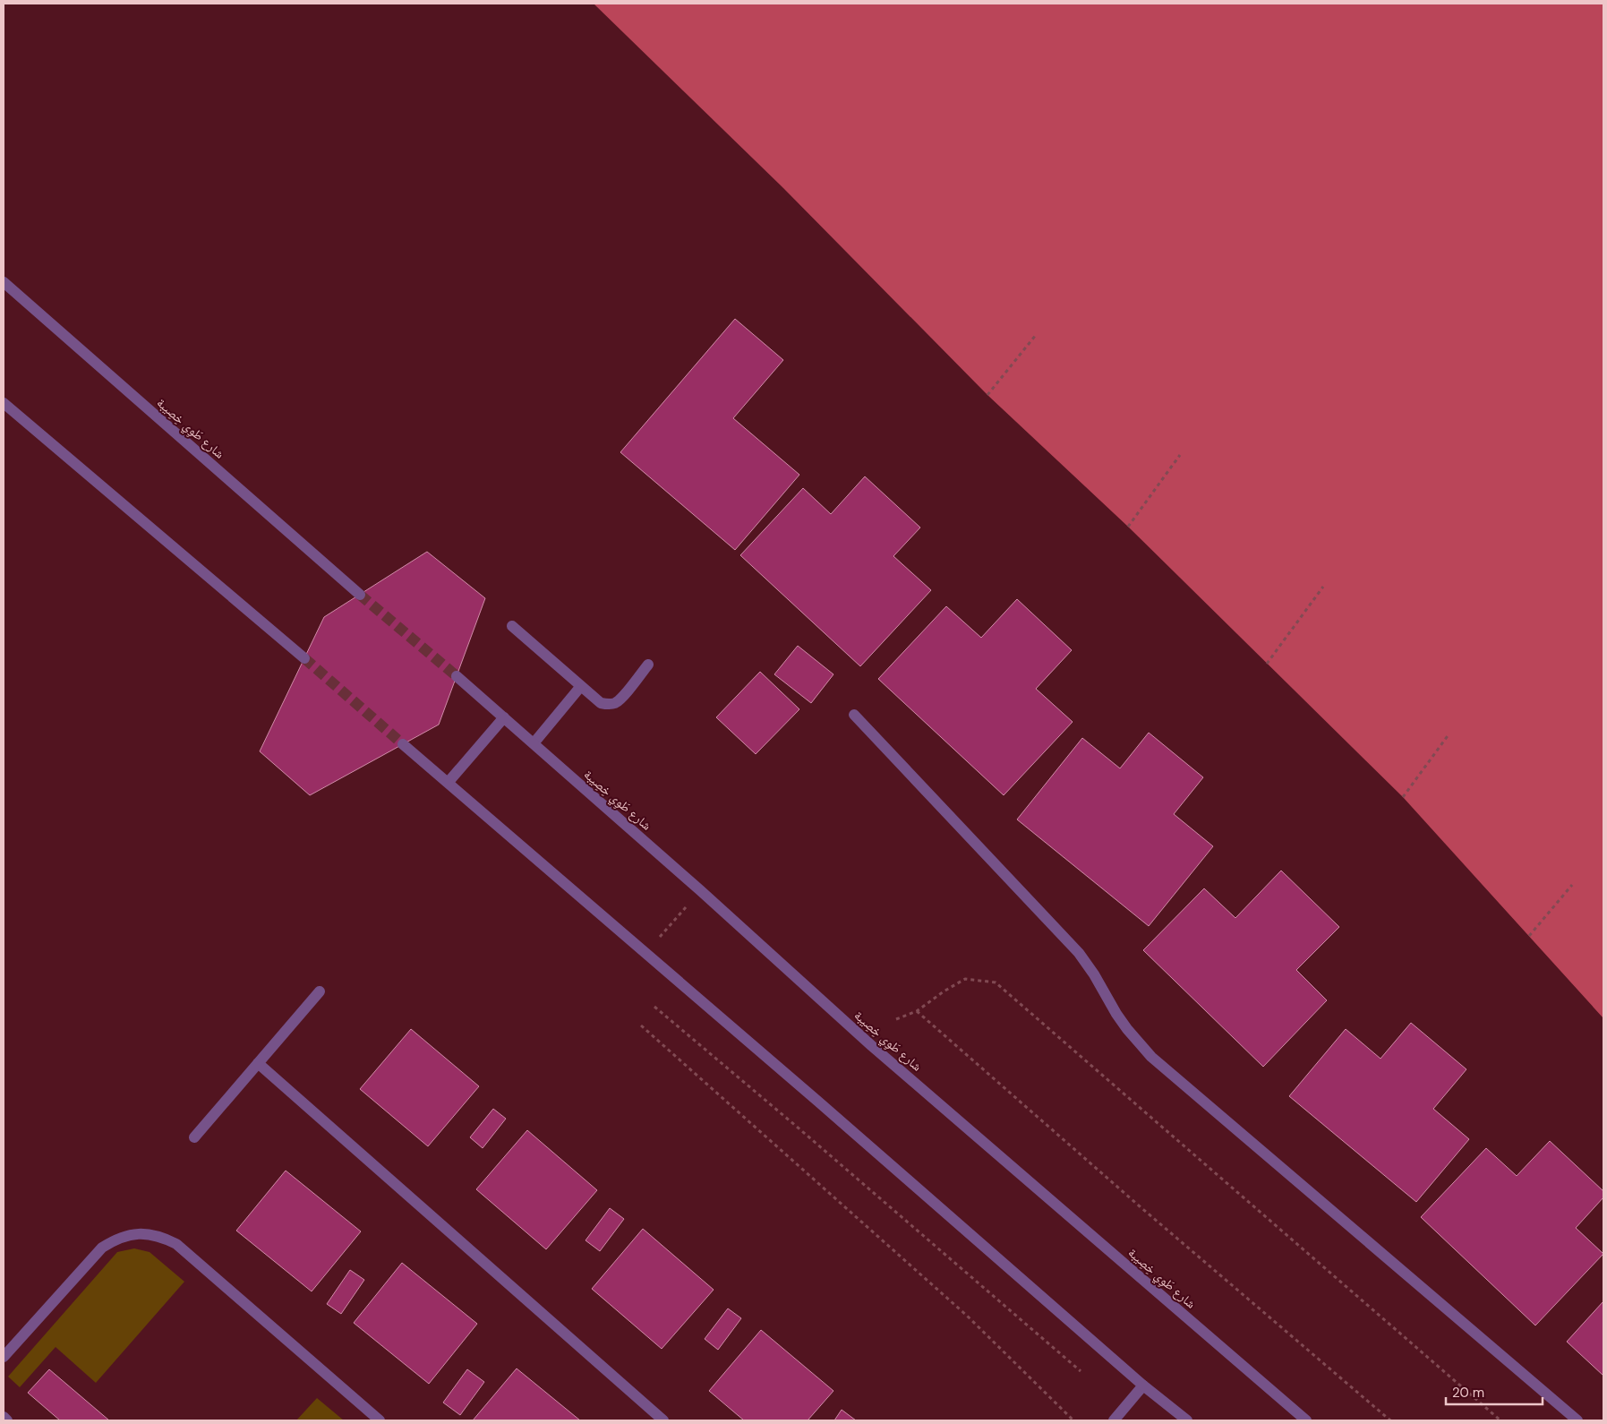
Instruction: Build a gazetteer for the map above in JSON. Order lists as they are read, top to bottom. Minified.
{"streets":{"street":["شارع طَوِي خِصِيبة"]},"scale_bar":"20 m"}
